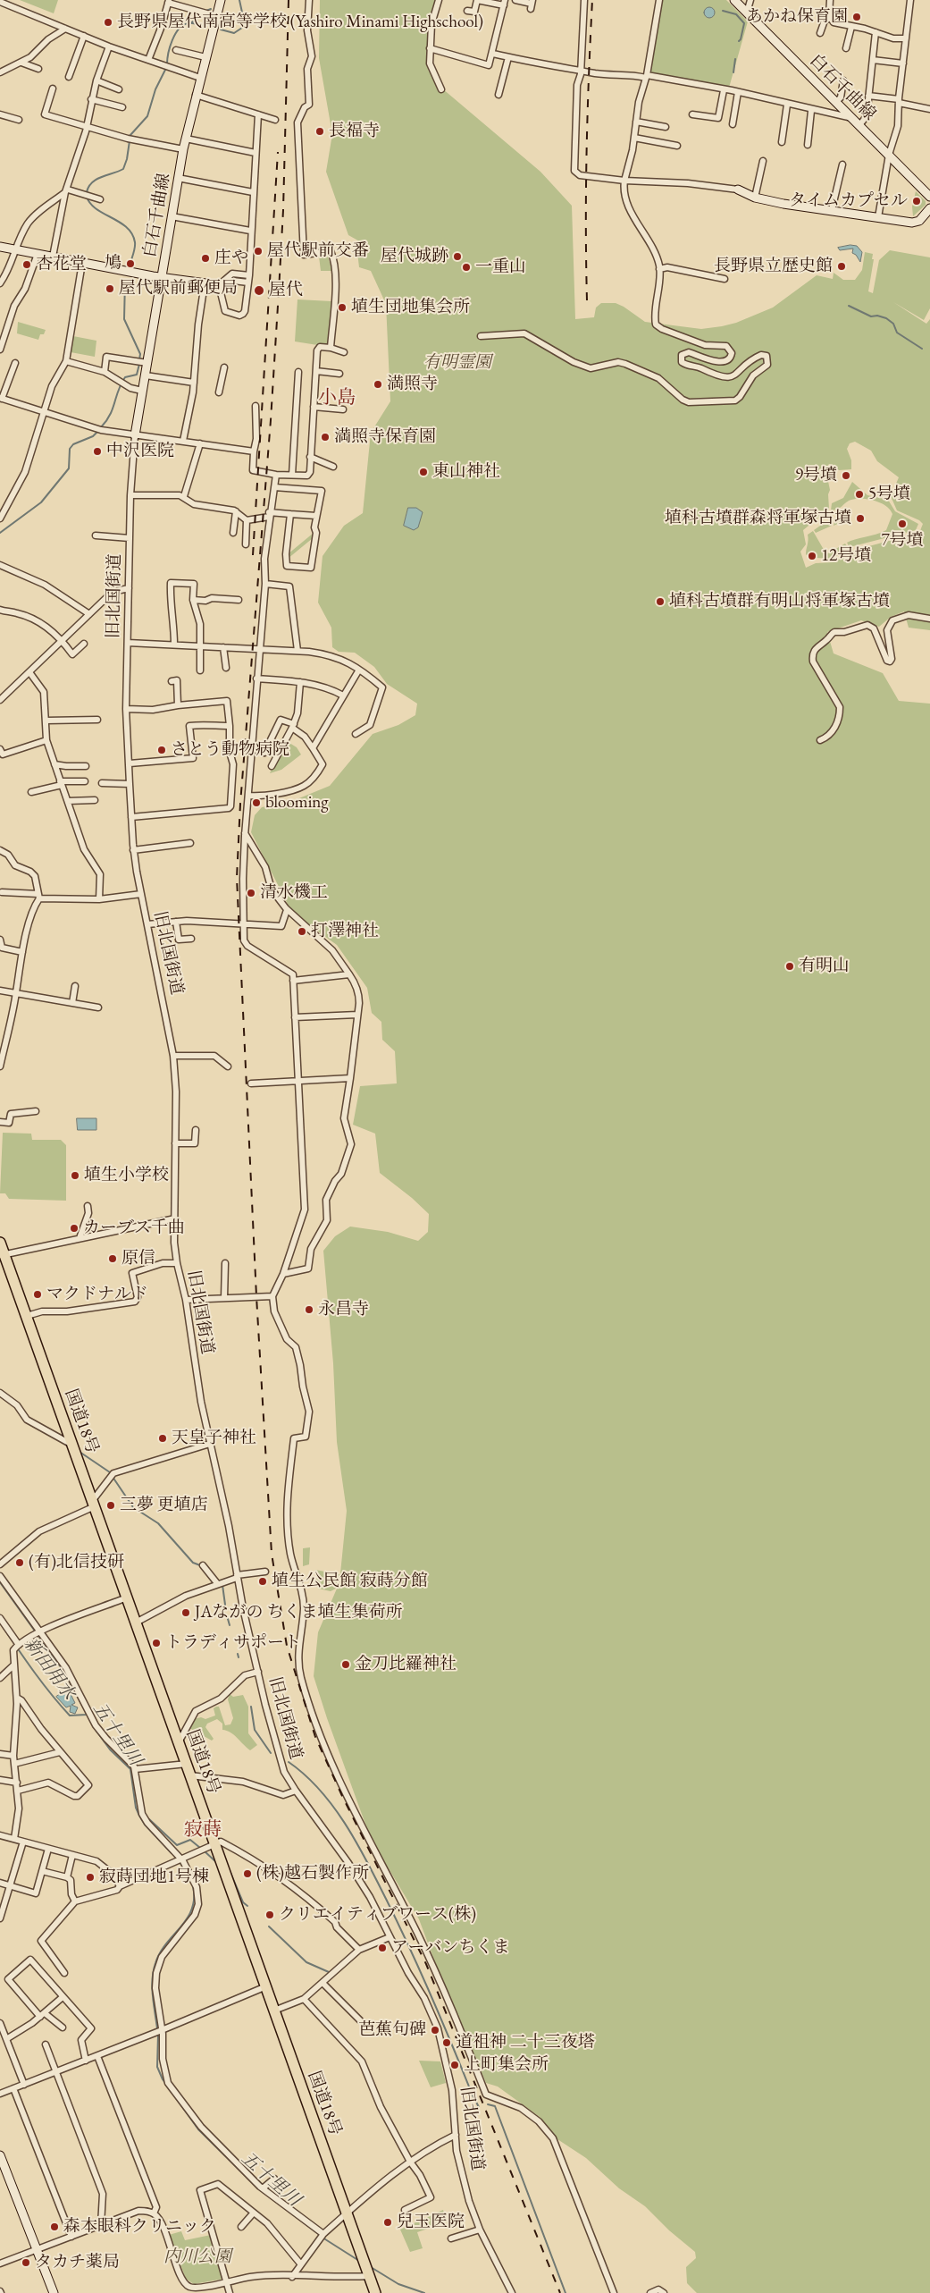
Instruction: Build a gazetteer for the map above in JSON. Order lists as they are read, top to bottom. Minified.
{"streets":{"highway":["国道18号"],"main road":["白石千曲線","旧北国街道"]},"crossings":[["白石千曲線","旧北国街道"]],"districts":["小島","寂蒔"],"water":["新田用水","五十里川"],"parks":["有明霊園","内川公園"],"places":["あかね保育園","長野県屋代南高等学校 (Yashiro Minami Highschool)","長福寺","タイムカプセル","屋代駅前交番","屋代城跡","庄や","鳩","杏花堂","長野県立歴史館","一重山","屋代駅前郵便局","屋代","埴生団地集会所","満照寺","満照寺保育園","中沢医院","東山神社","9号墳","5号墳","埴科古墳群森将軍塚古墳","7号墳","12号墳","埴科古墳群有明山将軍塚古墳","さとう動物病院","blooming","清水機工","打澤神社","有明山","埴生小学校","カーブス千曲","原信","マクドナルド","永昌寺","天皇子神社","三夢 更埴店","(有)北信技研","埴生公民館 寂蒔分館","JAながの ちくま埴生集荷所","トラディサポート","金刀比羅神社","(株)越石製作所","寂蒔団地1号棟","クリエイティブワース(株)","アーバンちくま","芭蕉句碑","道祖神 二十三夜塔","上町集会所","兒玉医院","森本眼科クリニック","タカチ薬局"]}
